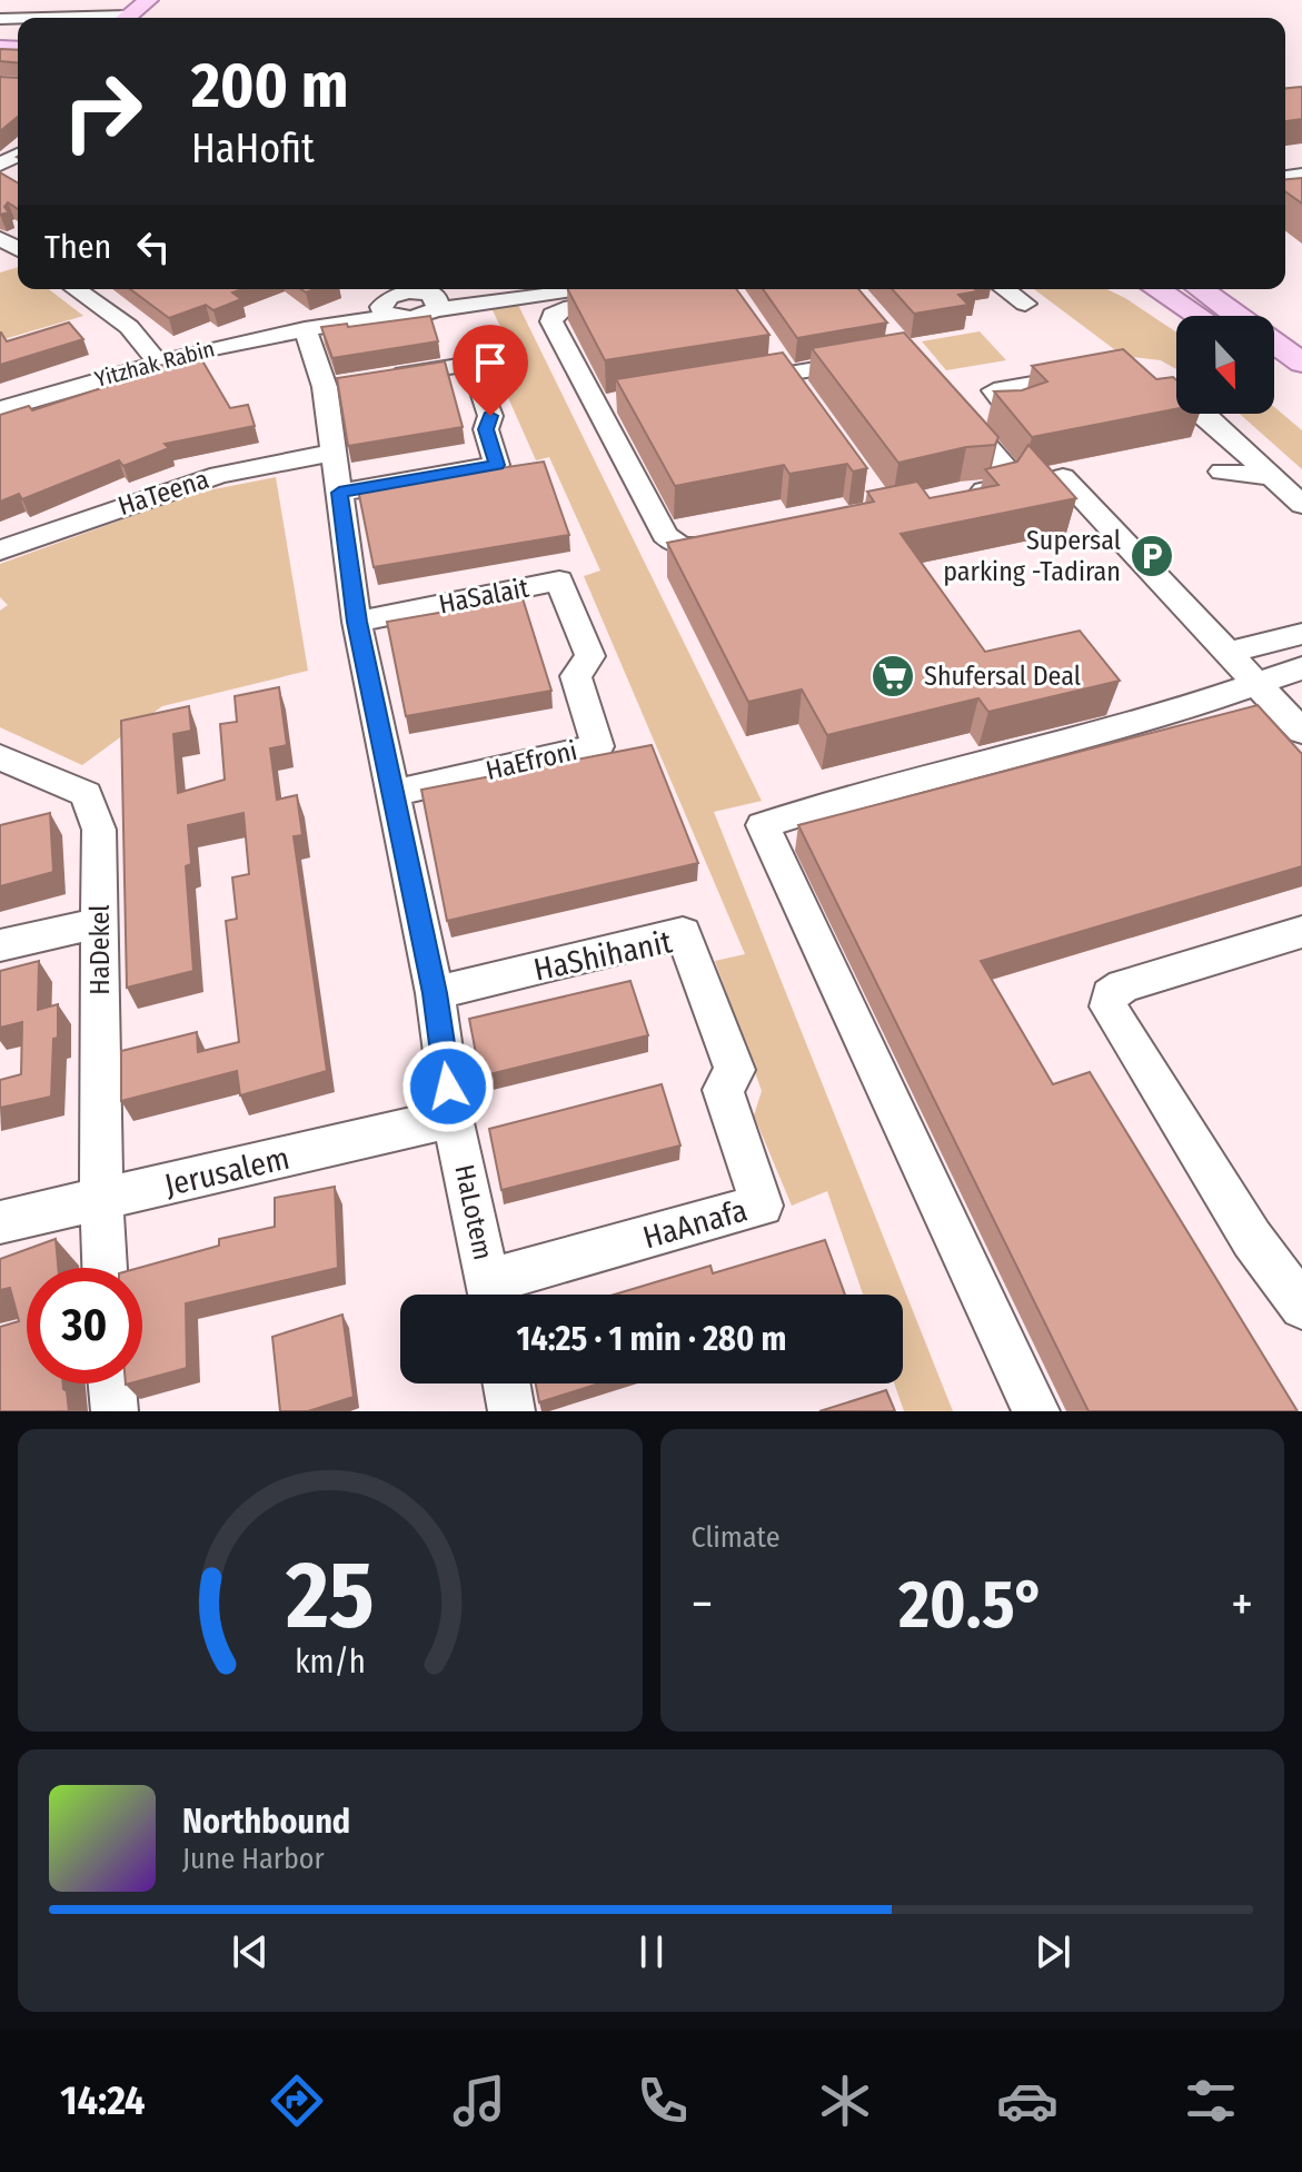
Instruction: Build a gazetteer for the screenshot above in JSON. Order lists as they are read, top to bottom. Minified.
{"streets":{"street":["Yitzhak Rabin","HaTeena","HaSalait","HaEfroni","HaDekel","HaShihanit","Jerusalem","HaLotem","HaAnafa"]},"crossings":[["Yitzhak Rabin","HaLotem"],["HaTeena","HaLotem"],["HaSalait","HaEfroni"],["HaSalait","HaLotem"],["HaEfroni","HaLotem"],["HaDekel","Jerusalem"],["HaShihanit","HaLotem"],["HaShihanit","HaAnafa"],["Jerusalem","HaLotem"]],"places":{"parking":["Supersal parking -Tadiran"],"supermarket":["Shufersal Deal"]},"north":"bottom","page":{"turn":["200 m","HaHofit"],"then":"Then","limit":"30","trip":"14:25 · 1 min · 280 m","tile":"Climate","heat":["−","20.5°","+"],"song":["Northbound","June Harbor"],"tabs":"14:24","gauge":["25","km/h"]}}
